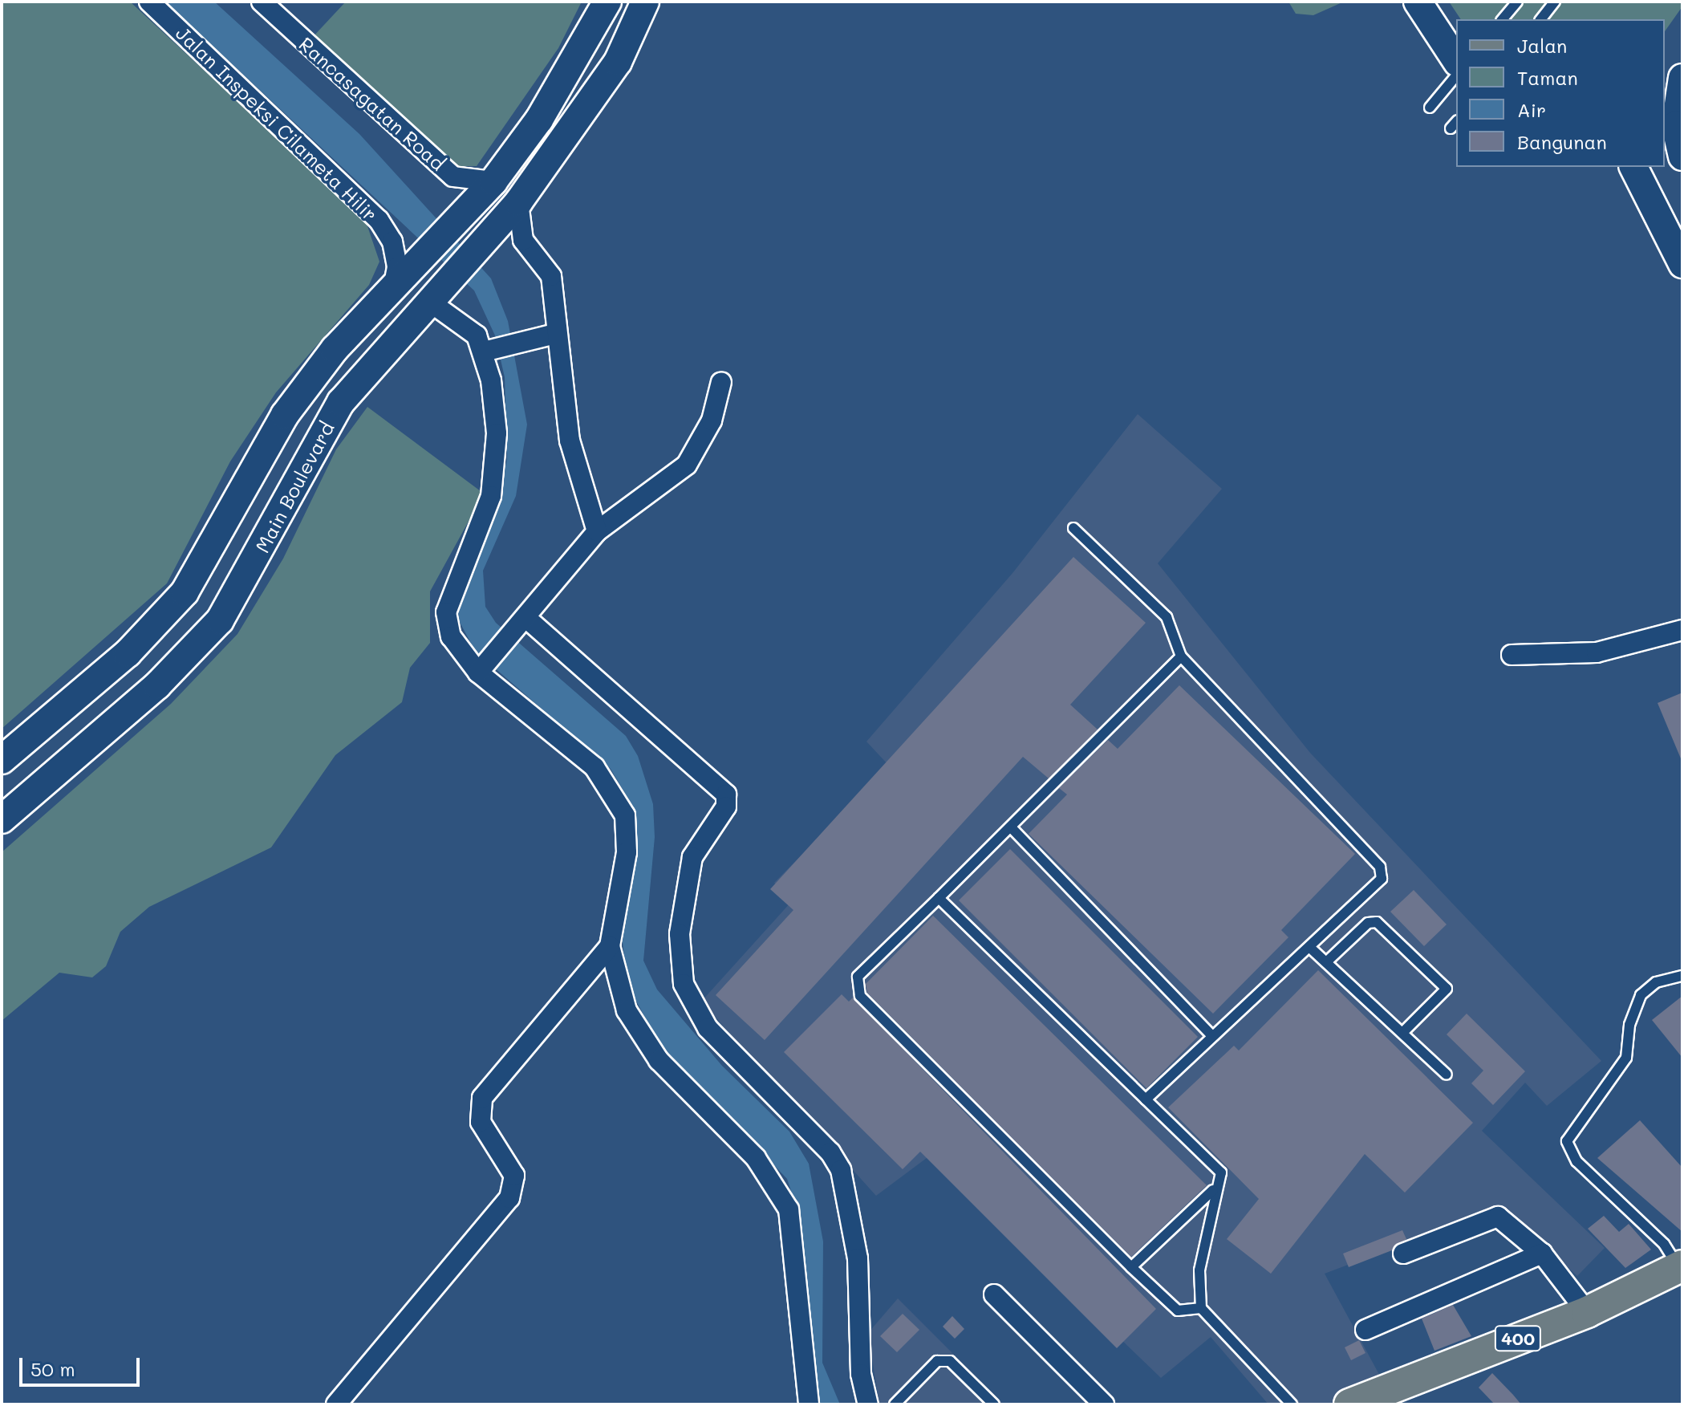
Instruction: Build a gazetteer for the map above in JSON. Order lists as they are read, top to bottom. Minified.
{"streets":{"main road":["Main Boulevard","400"],"street":["Rancasagatan Road","Jalan Inspeksi Cilameta Hilir"]},"crossings":[["Rancasagatan Road","Main Boulevard"],["Jalan Inspeksi Cilameta Hilir","Main Boulevard"]],"legend":["Jalan","Taman","Air","Bangunan"],"scale_bar":"50 m"}
